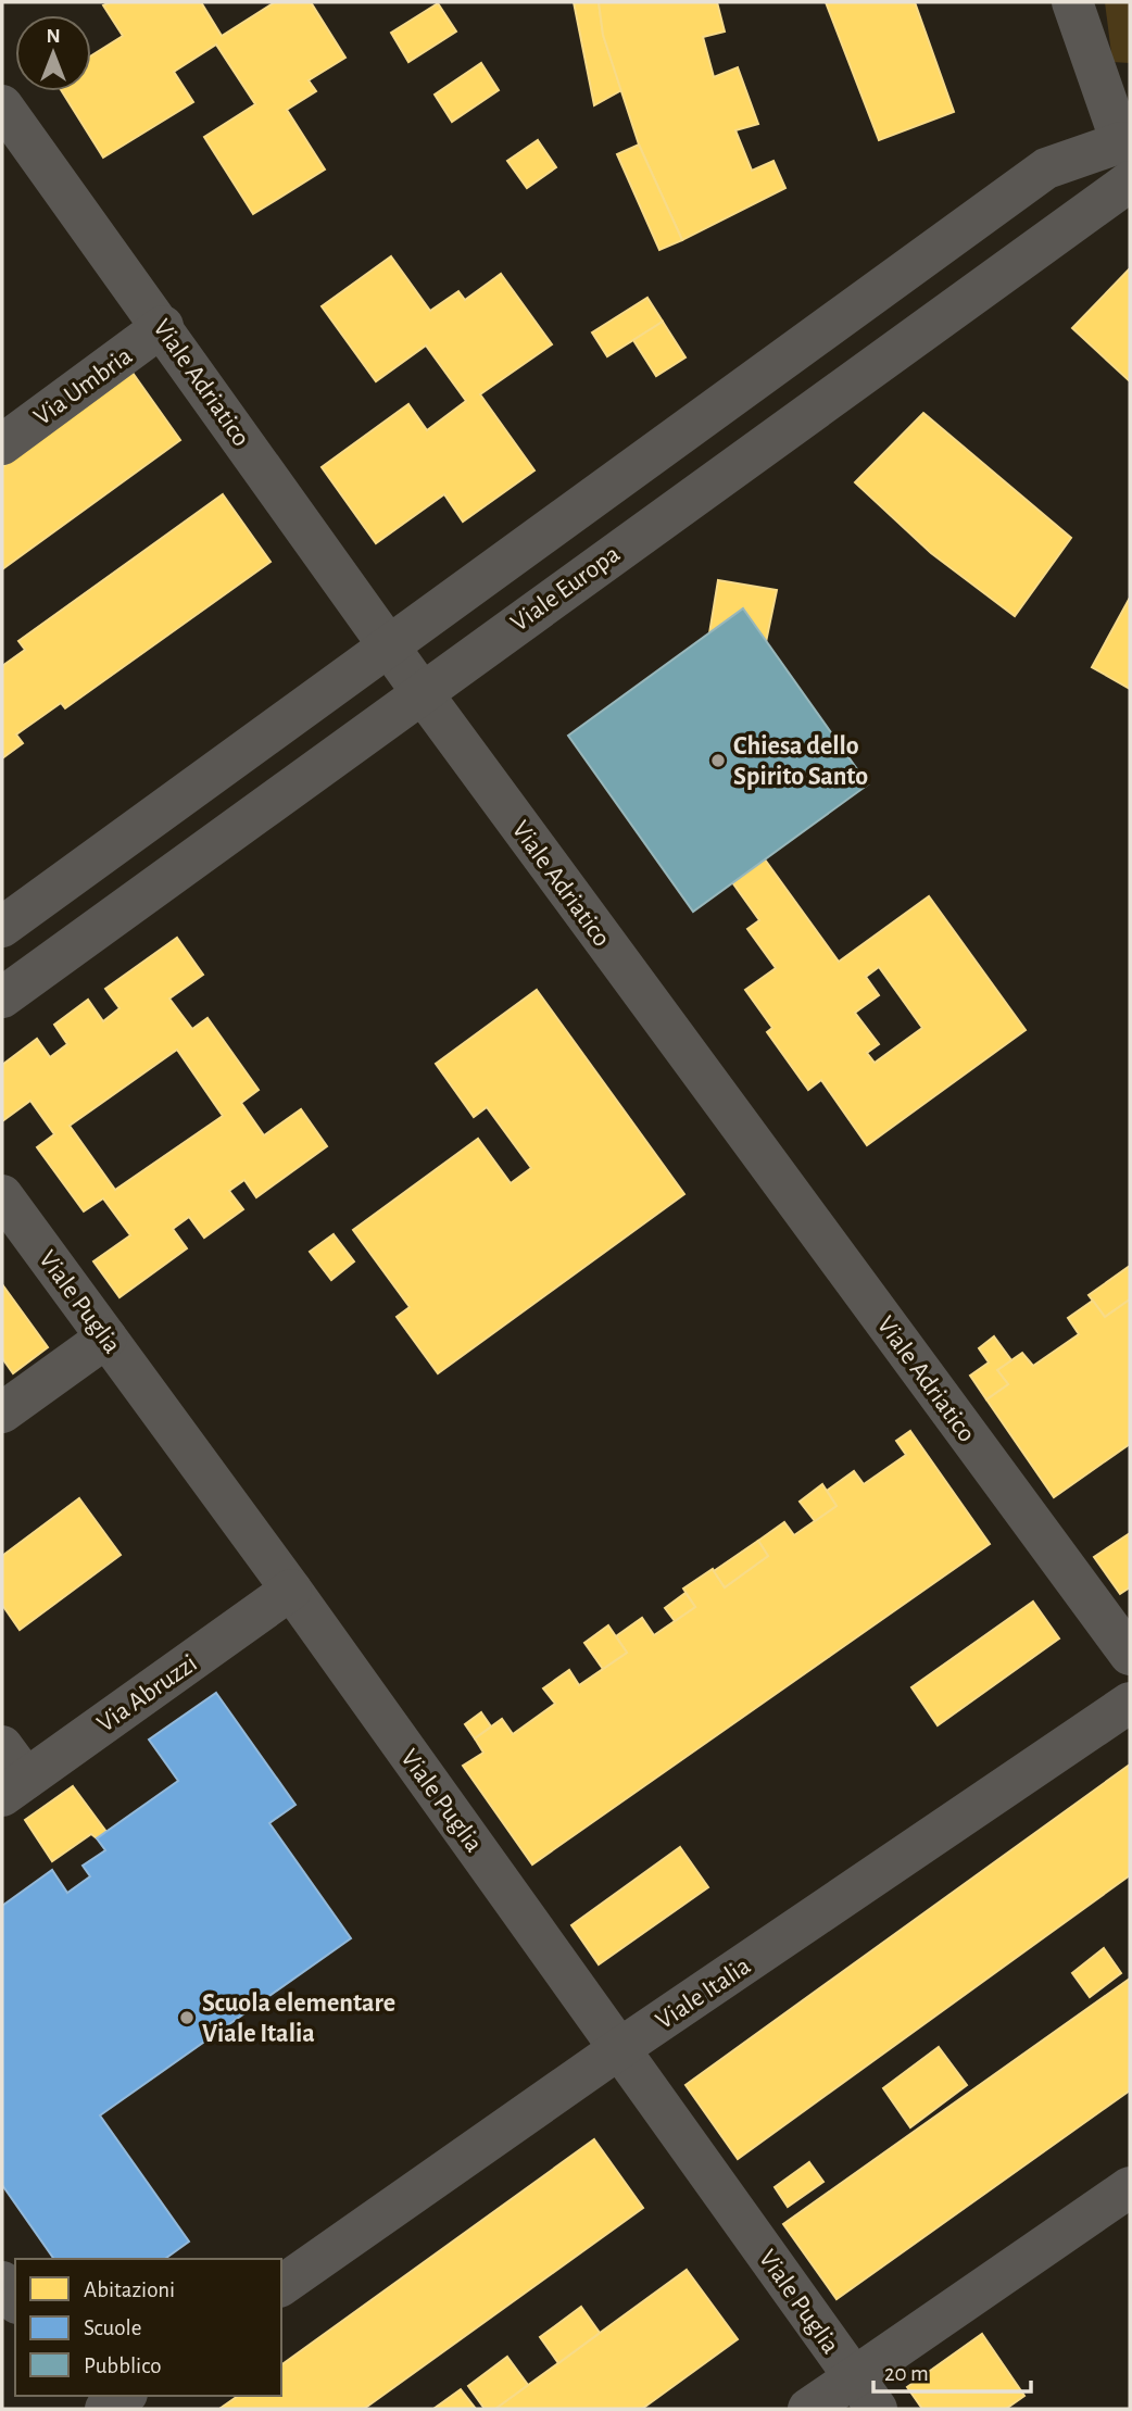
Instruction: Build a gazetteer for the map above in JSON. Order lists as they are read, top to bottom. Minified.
{"streets":{"street":["Viale Adriatico","Via Umbria","Viale Europa","Viale Puglia","Via Abruzzi","Viale Italia"]},"crossings":[["Viale Adriatico","Via Umbria"],["Viale Adriatico","Viale Europa"],["Viale Puglia","Via Abruzzi"],["Viale Puglia","Viale Italia"]],"places":["Chiesa dello Spirito Santo","Scuola elementare Viale Italia"],"legend":["Abitazioni","Scuole","Pubblico"],"scale_bar":"20 m","north":"top"}
